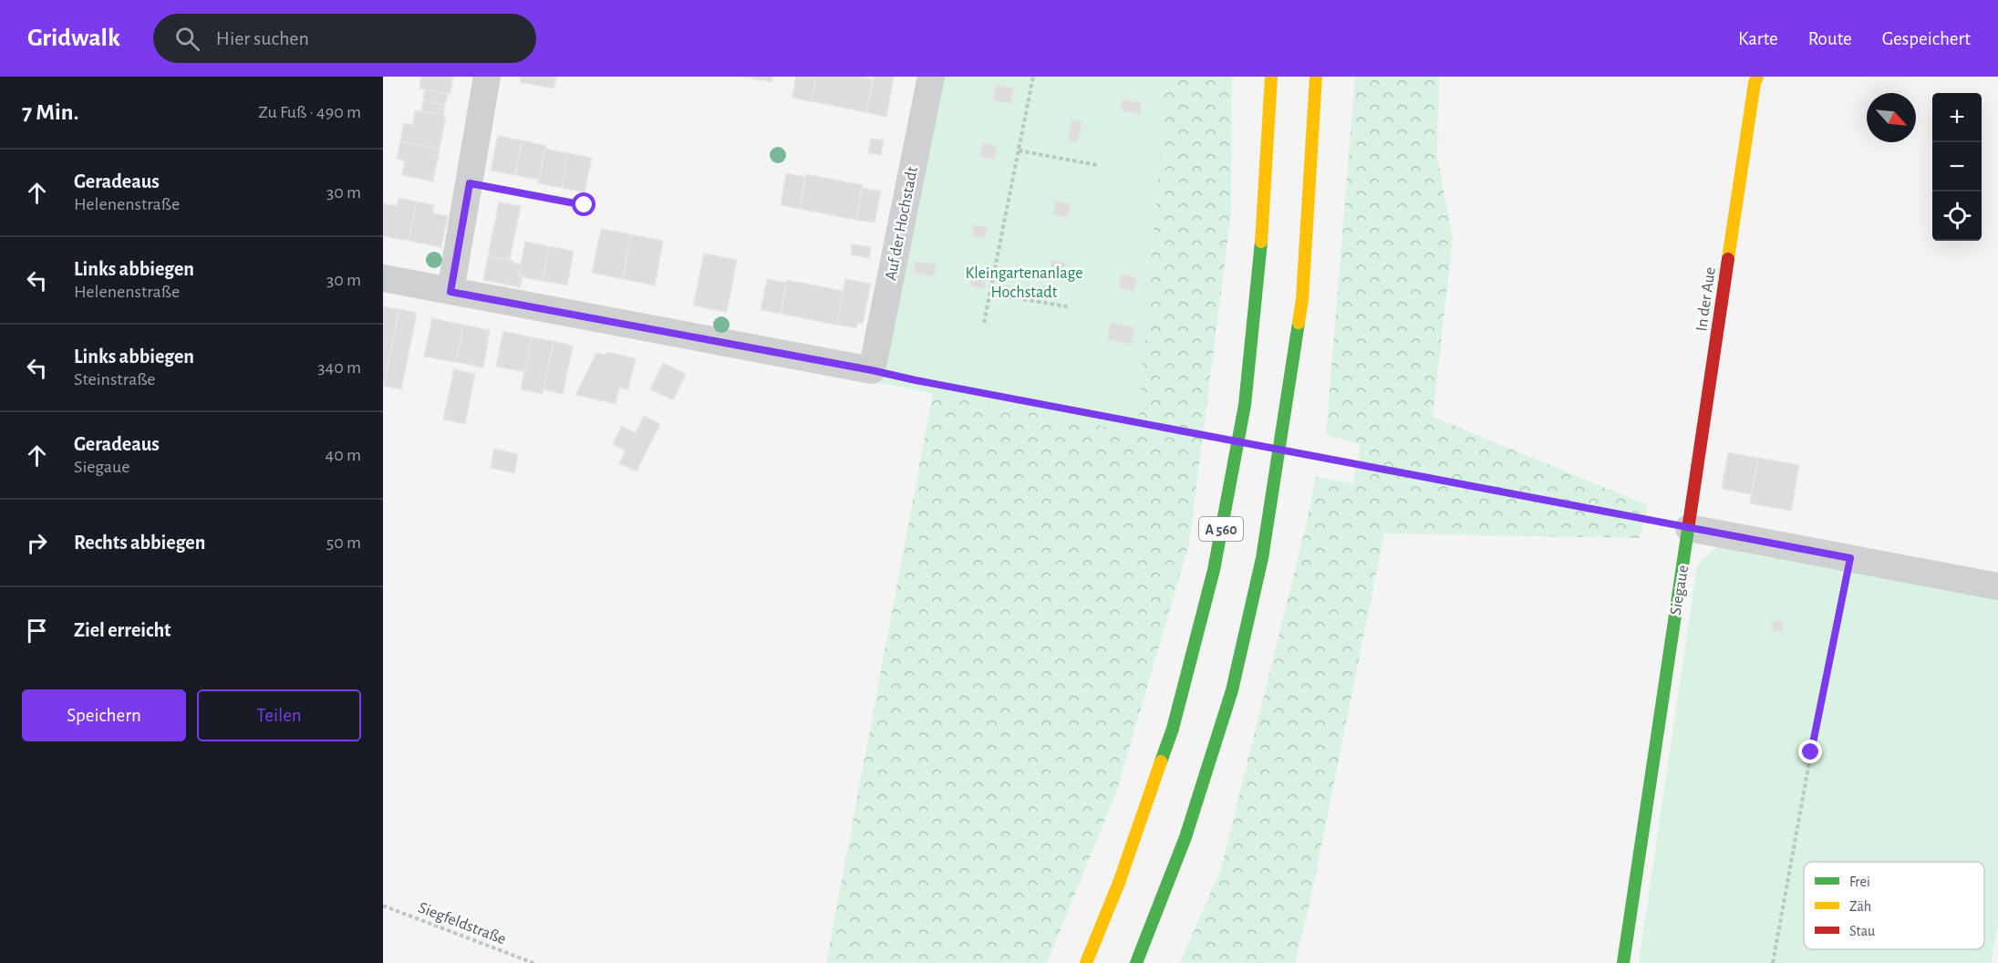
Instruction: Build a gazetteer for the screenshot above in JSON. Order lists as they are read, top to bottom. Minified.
{"streets":{"main road":["In der Aue","A 560","Siegaue"],"street":["Auf der Hochstadt"],"path":["Siegfeldstraße"]},"crossings":[["In der Aue","Siegaue"]],"parks":["Kleingartenanlage Hochstadt"],"legend":["Frei","Zäh","Stau"],"north":"bottom right","page":{"header":"Gridwalk","search":"Hier suchen","nav":["Karte","Route","Gespeichert"],"heading":["7 Min.","Zu Fuß · 490 m"],"map_buttons":["+","−"],"list":[["Geradeaus","Helenenstraße","30 m"],["Links abbiegen","Helenenstraße","30 m"],["Links abbiegen","Steinstraße","340 m"],["Geradeaus","Siegaue","40 m"],["Rechts abbiegen","50 m"],"Ziel erreicht"],"buttons":["Speichern","Teilen"]}}
